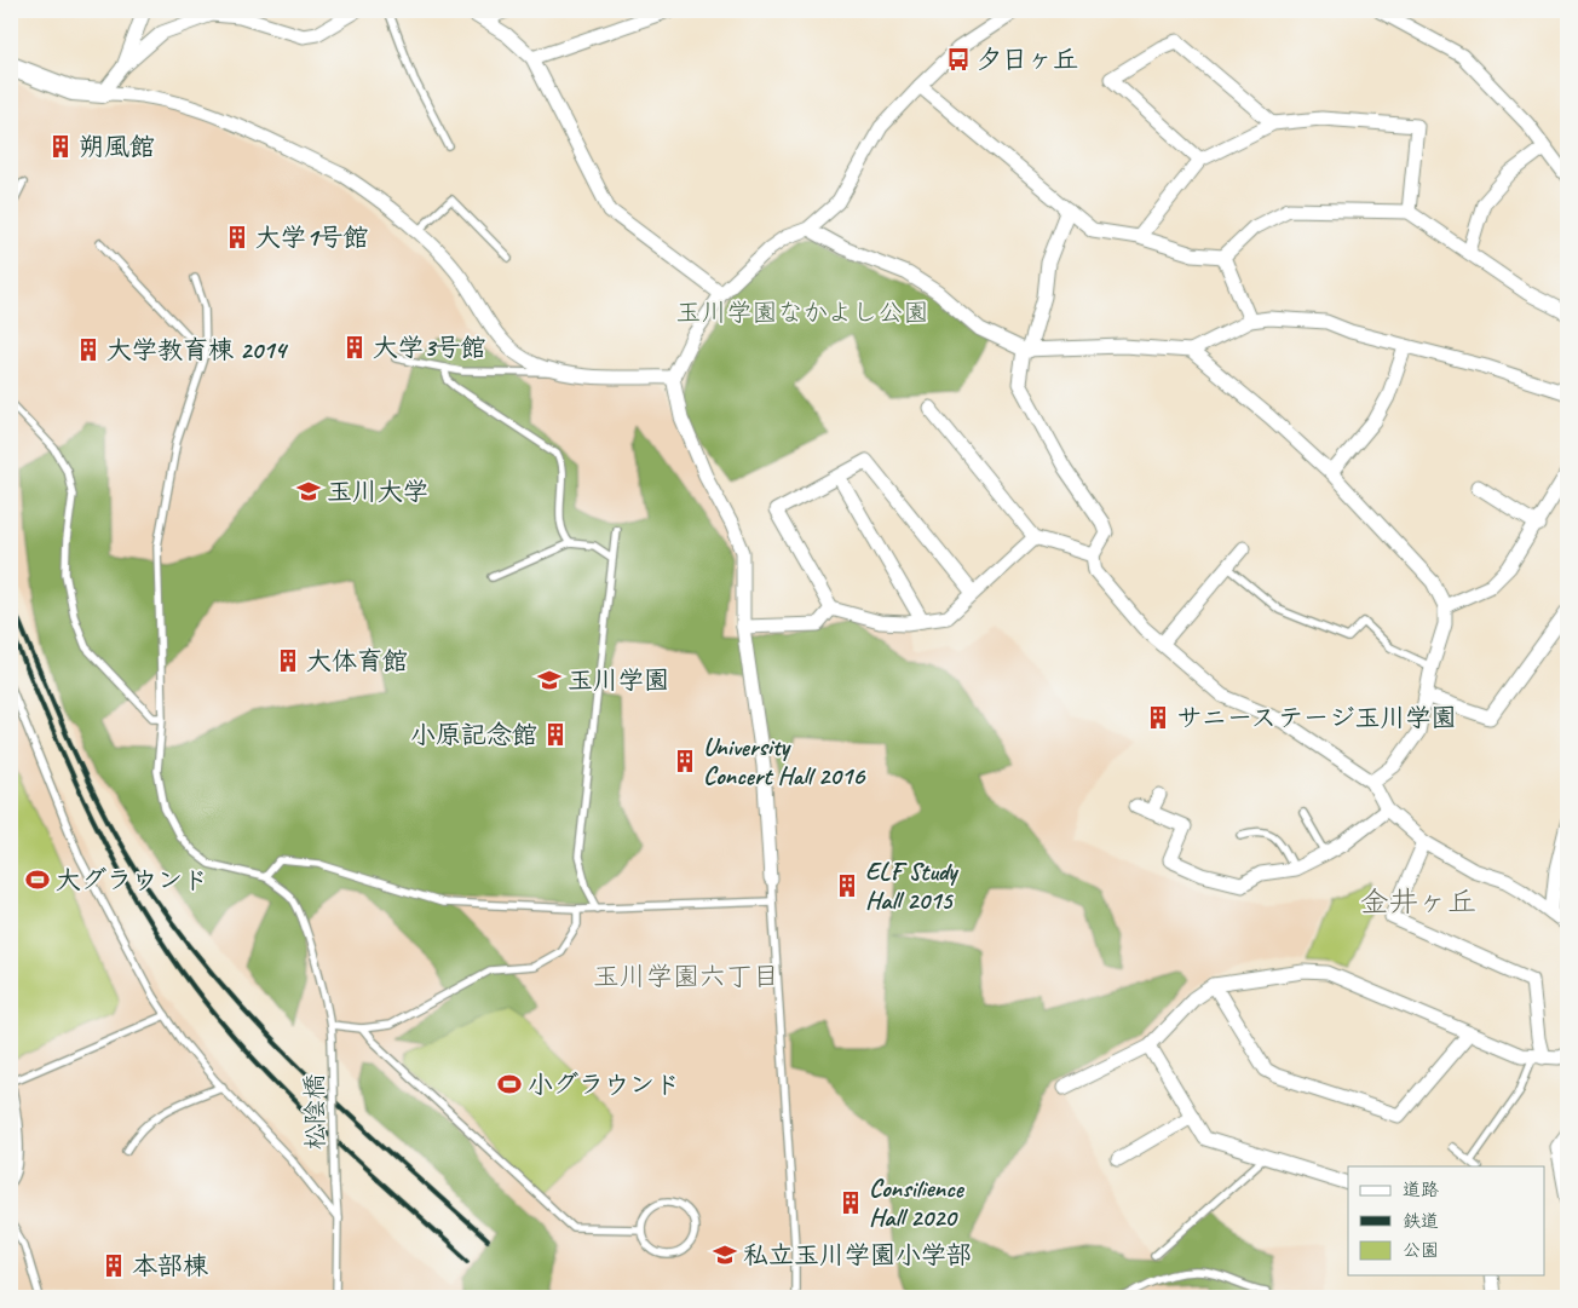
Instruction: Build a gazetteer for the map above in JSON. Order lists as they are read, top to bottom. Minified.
{"streets":{"lane":["松陰橋"]},"districts":["金井ヶ丘","玉川学園六丁目"],"parks":["玉川学園なかよし公園"],"places":{"bus stop":["夕日ヶ丘"],"building":["朔風館","大学1号館","大学3号館","大学教育棟 2014","大体育館","サニーステージ玉川学園","小原記念館","University Concert Hall 2016","ELF Study Hall 2015","Consilience Hall 2020","本部棟"],"school or university":["玉川大学","玉川学園","私立玉川学園小学部"],"sports":["大グラウンド","小グラウンド"]},"legend":["道路","鉄道","公園"]}
